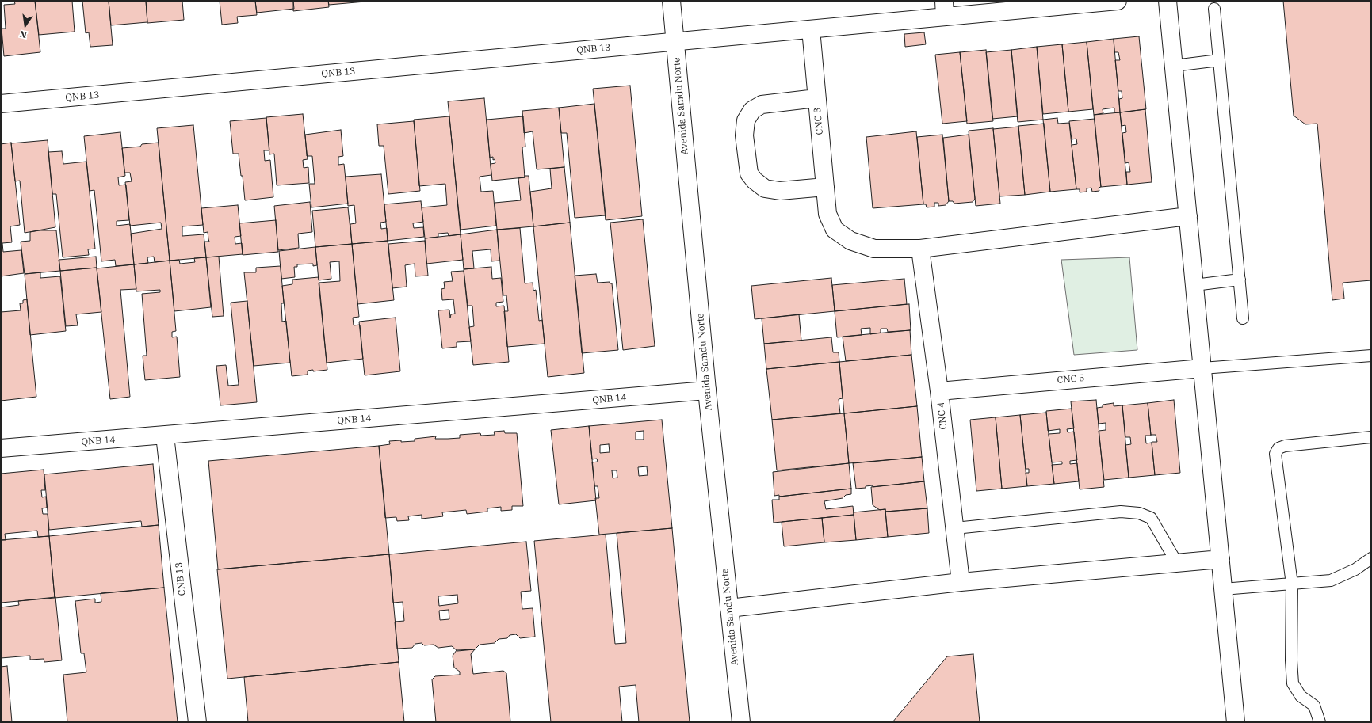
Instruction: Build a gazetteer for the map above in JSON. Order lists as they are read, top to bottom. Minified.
{"streets":{"street":["QNB 13","Avenida Samdu Norte","CNC 3","CNC 5","QNB 14","CNC 4","CNB 13"]},"crossings":[["QNB 13","Avenida Samdu Norte"],["QNB 13","CNC 3"],["Avenida Samdu Norte","QNB 14"],["CNC 3","CNC 4"],["CNC 5","CNC 4"],["QNB 14","CNB 13"]],"north":"bottom"}
